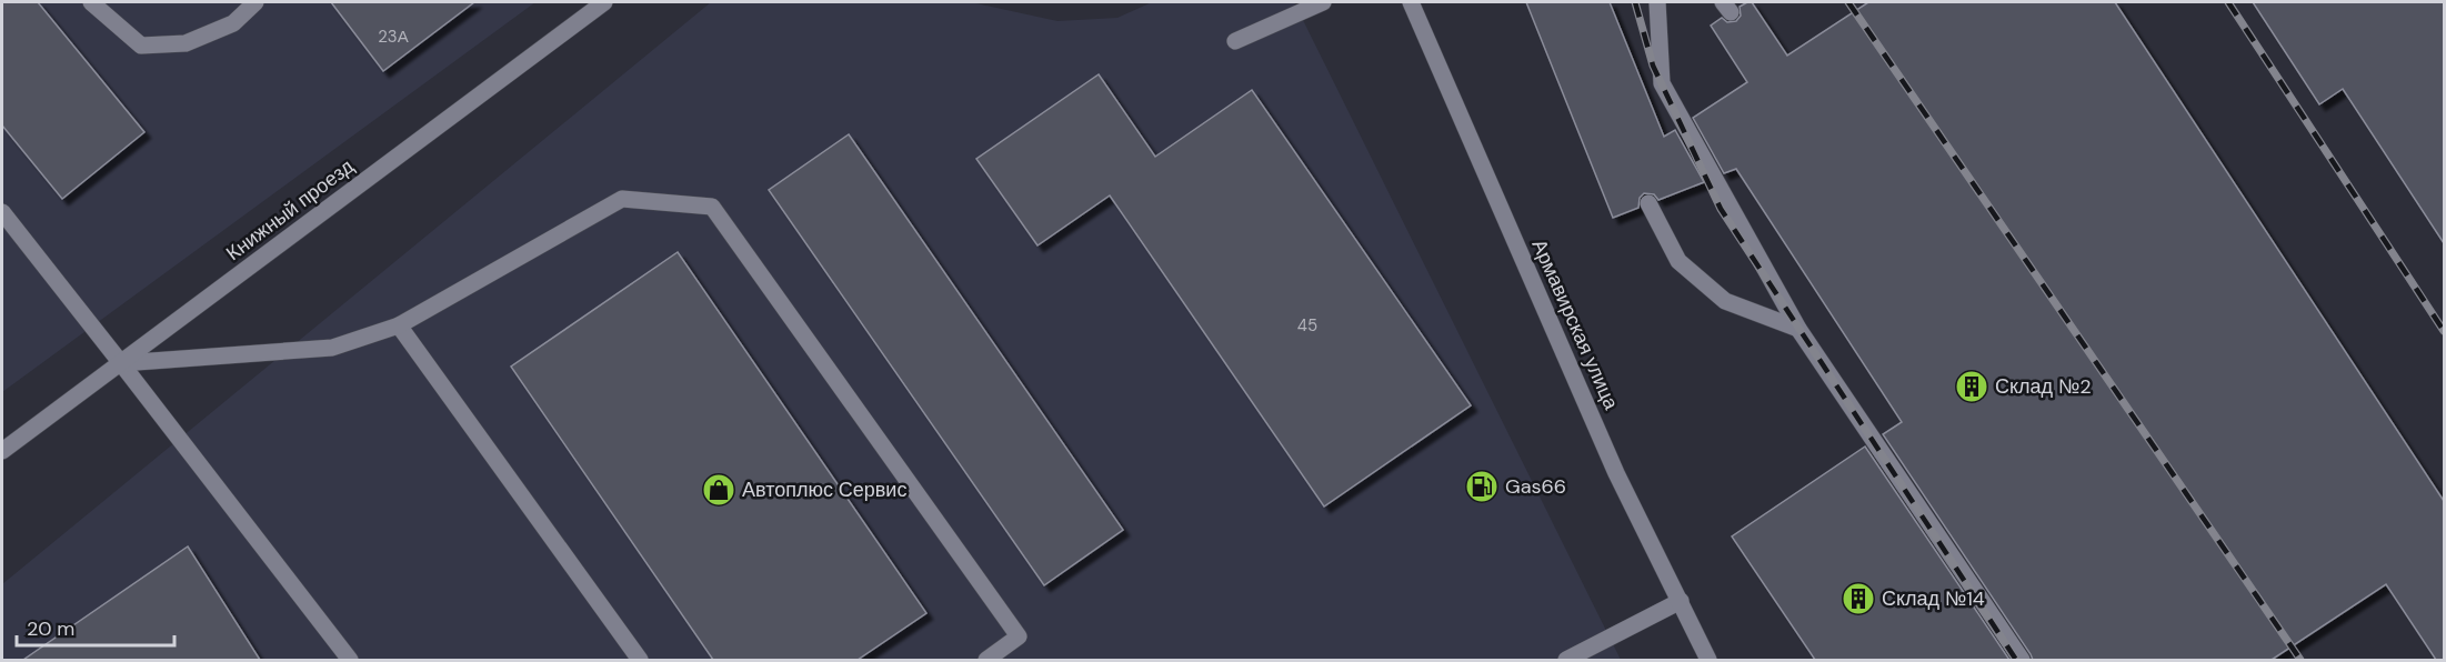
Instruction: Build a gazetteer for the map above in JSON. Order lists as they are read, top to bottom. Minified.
{"streets":{"street":["Книжный проезд","Армавирская улица"]},"places":{"building":["Склад №2","Склад №14"],"fuel station":["Gas66"],"shop":["Автоплюс Сервис"]},"house_numbers":["23А","45"],"scale_bar":"20 m"}
